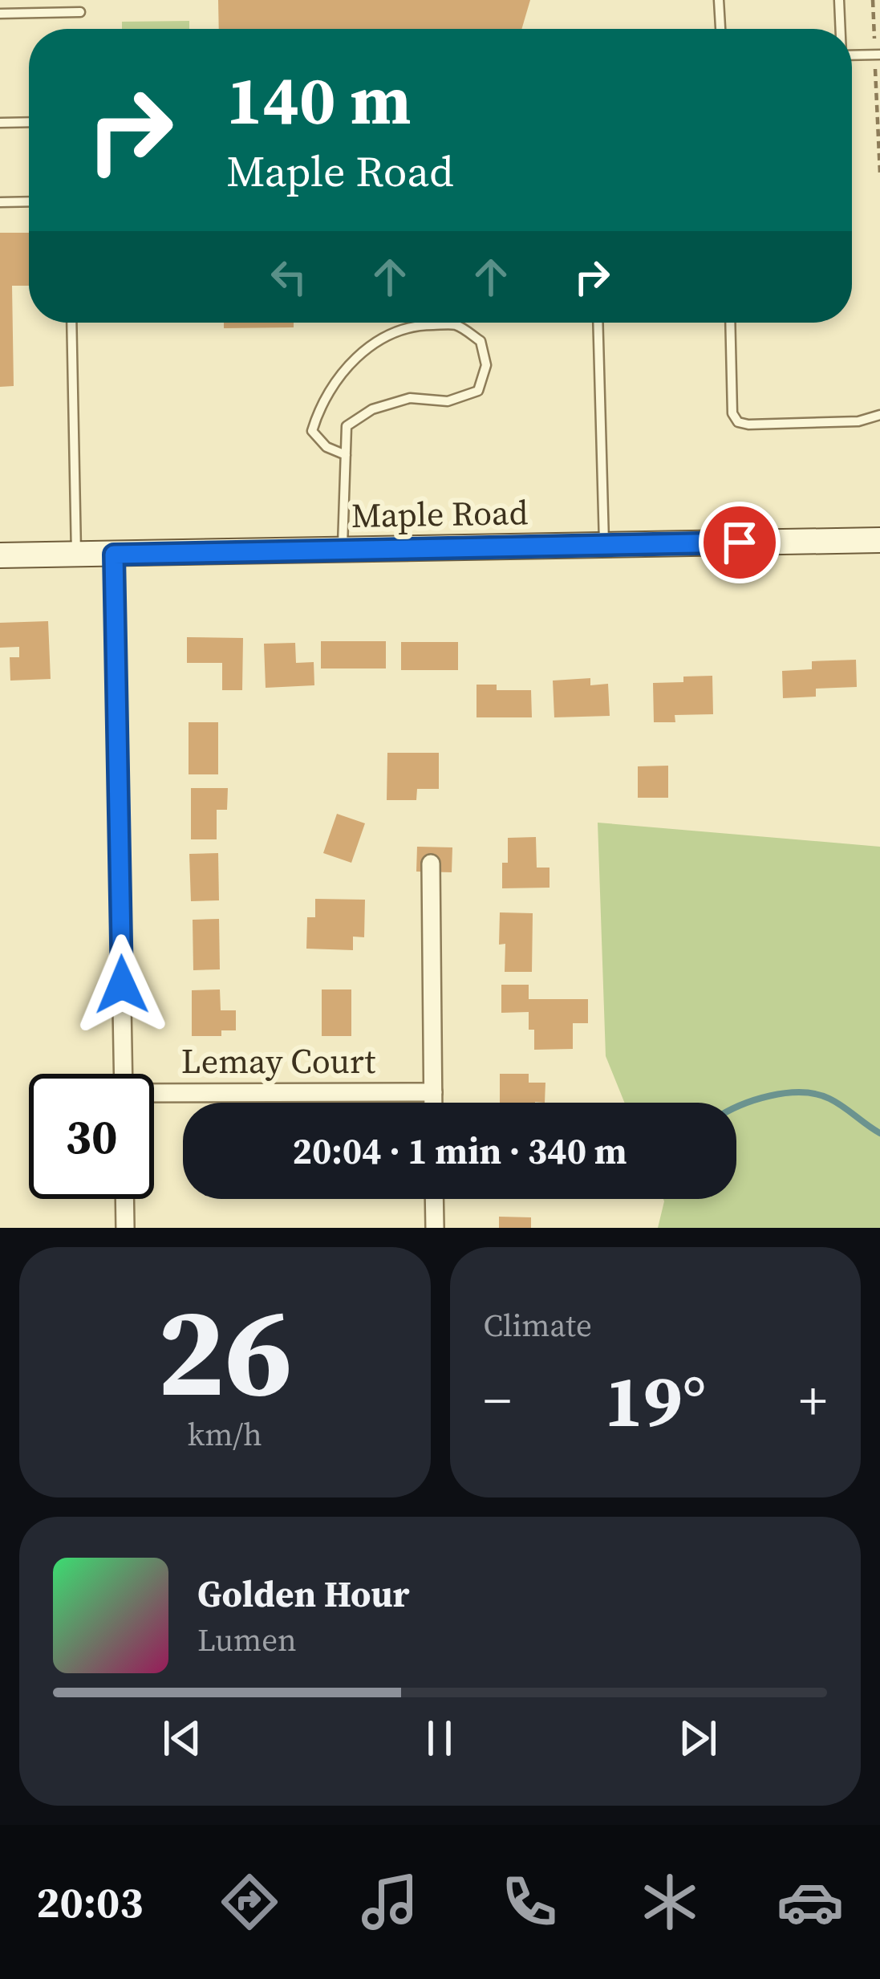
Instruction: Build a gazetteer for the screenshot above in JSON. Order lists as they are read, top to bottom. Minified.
{"streets":{"main road":["Maple Road"],"street":["Lemay Court"]},"page":{"turn":["140 m","Maple Road"],"limit":"30","trip":"20:04 · 1 min · 340 m","tile":[["26","km/h"],"Climate"],"heat":["−","19°","+"],"song":["Golden Hour","Lumen"],"tabs":"20:03"}}
